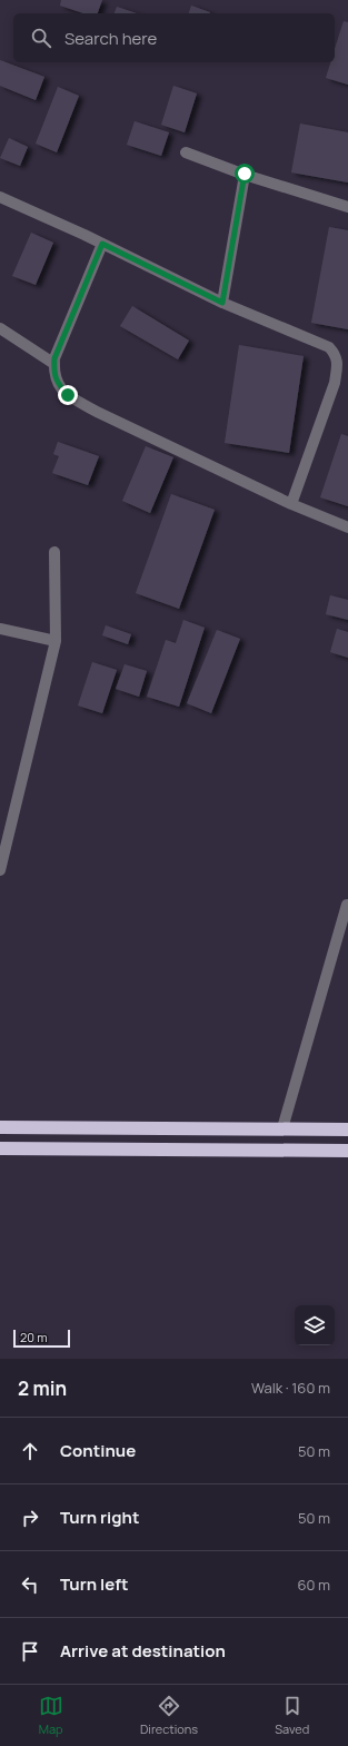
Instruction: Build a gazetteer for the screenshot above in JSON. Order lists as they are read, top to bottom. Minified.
{"scale_bar":"20 m","page":{"search":"Search here","scale":"20 m","heading":["2 min","Walk · 160 m"],"list":[["Continue","50 m"],["Turn right","50 m"],["Turn left","60 m"],"Arrive at destination"],"nav":["Map","Directions","Saved"]}}
